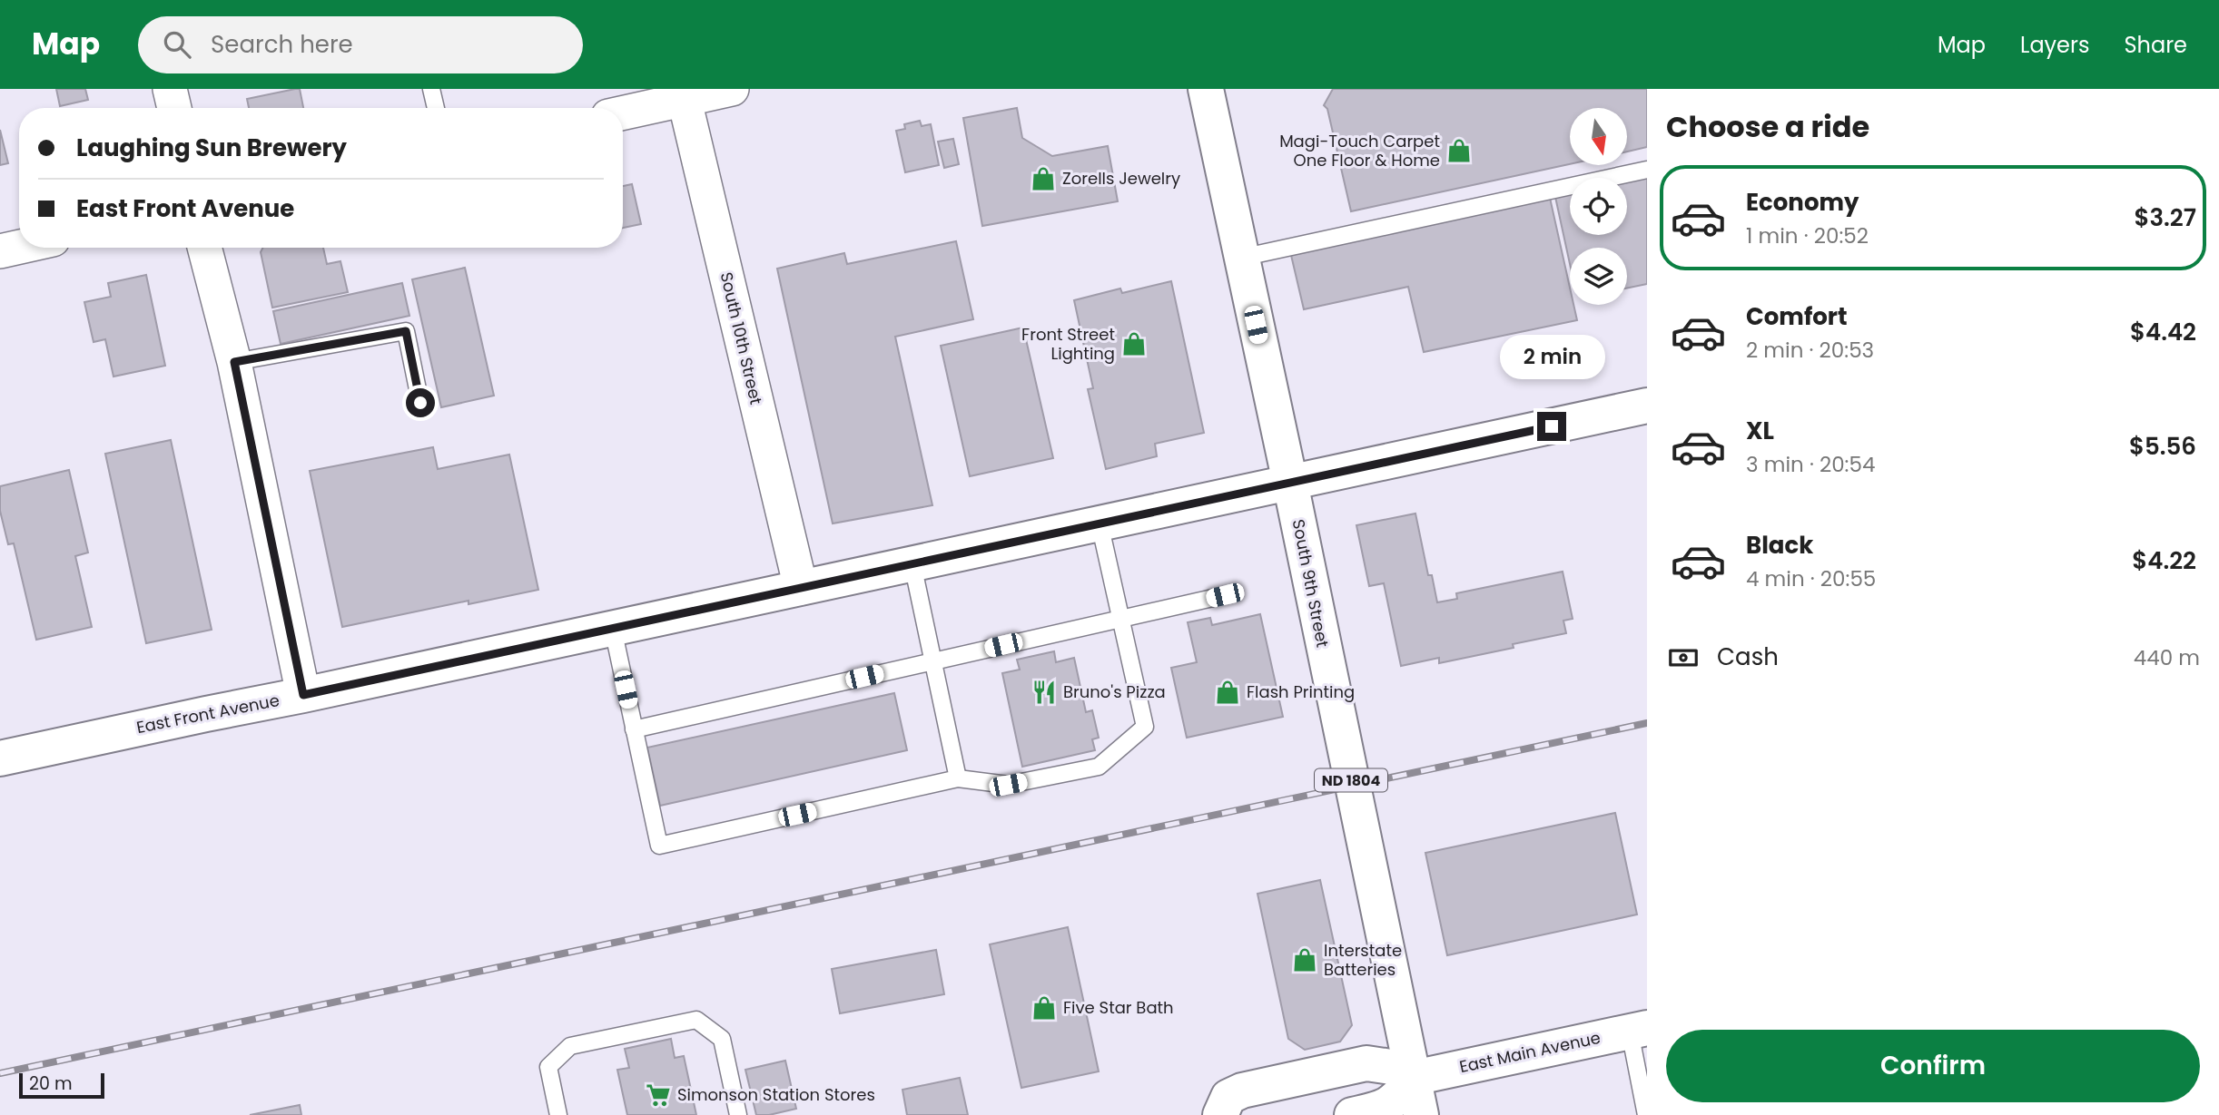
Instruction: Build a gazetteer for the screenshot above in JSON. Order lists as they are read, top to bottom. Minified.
{"streets":{"street":["South 10th Street","South 9th Street","East Front Avenue","ND 1804","East Main Avenue"]},"crossings":[["South 10th Street","East Front Avenue"],["South 9th Street","East Front Avenue"],["South 9th Street","ND 1804"],["South 9th Street","East Main Avenue"],["ND 1804","East Main Avenue"]],"places":{"shop":["Magi-Touch Carpet One Floor & Home","Zorells Jewelry","Front Street Lighting","Flash Printing","Interstate Batteries","Five Star Bath"],"restaurant":["Bruno's Pizza"],"supermarket":["Simonson Station Stores"]},"scale_bar":"20 m","north":"bottom","page":{"header":"Map","search":"Search here","nav":["Map","Layers","Share"],"heading":"Choose a ride","banner":["Laughing Sun Brewery","East Front Avenue"],"list":[{"name":"Economy","note":"1 min · 20:52","value":"$3.27"},{"name":"Comfort","note":"2 min · 20:53","value":"$4.42"},{"name":"XL","note":"3 min · 20:54","value":"$5.56"},{"name":"Black","note":"4 min · 20:55","value":"$4.22"}],"bubble":"2 min","pay":["Cash","440 m"],"buttons":"Confirm","scale":"20 m"}}
